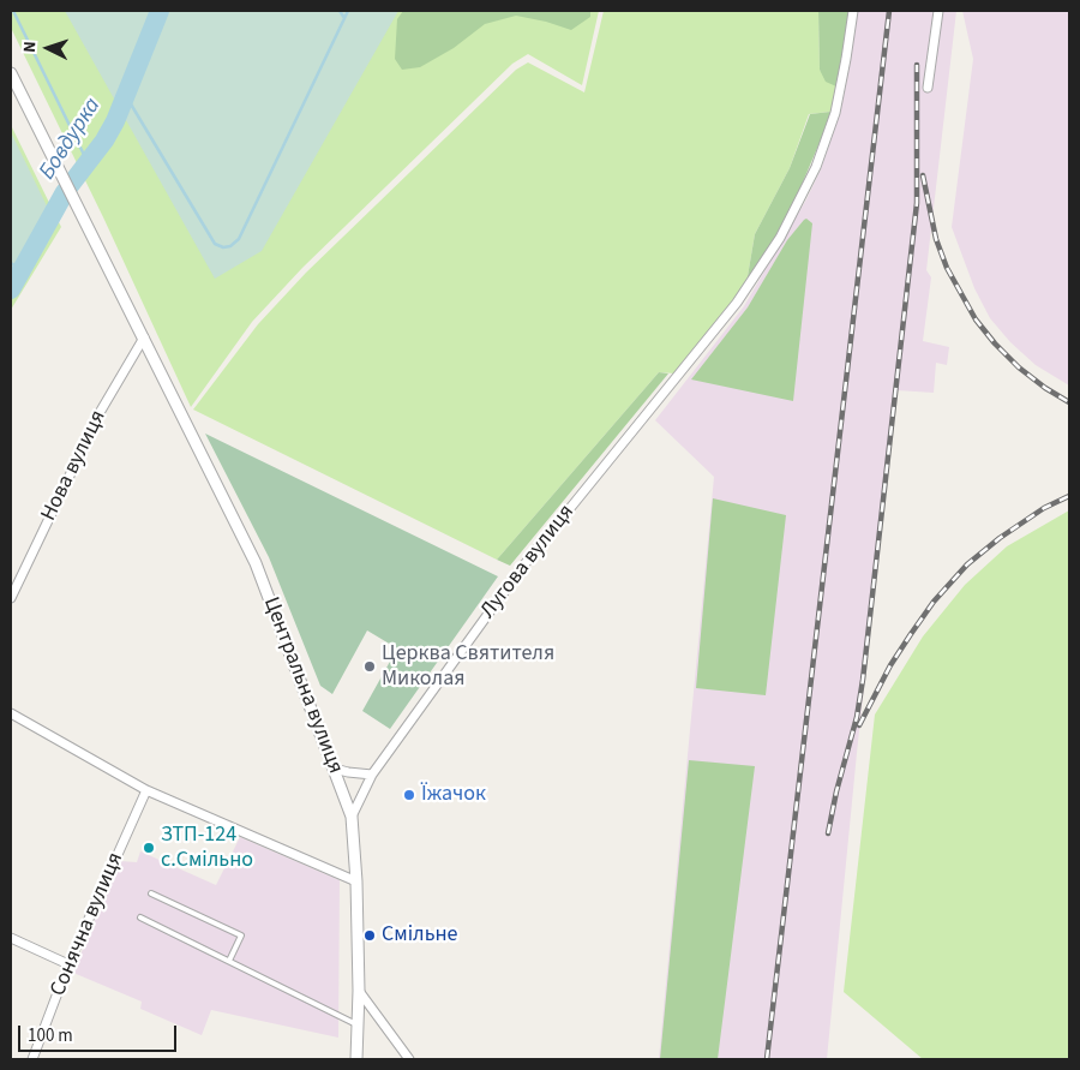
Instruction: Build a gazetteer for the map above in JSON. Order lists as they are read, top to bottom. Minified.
{"streets":{"street":["Нова вулиця","Лугова вулиця","Центральна вулиця","Сонячна вулиця"]},"crossings":[["Нова вулиця","Центральна вулиця"],["Лугова вулиця","Центральна вулиця"]],"water":["Бовдурка"],"places":["Церква Святителя Миколая","Їжачок","ЗТП-124 с.Смільно","Смільне"],"scale_bar":"100 m","north":"left"}
